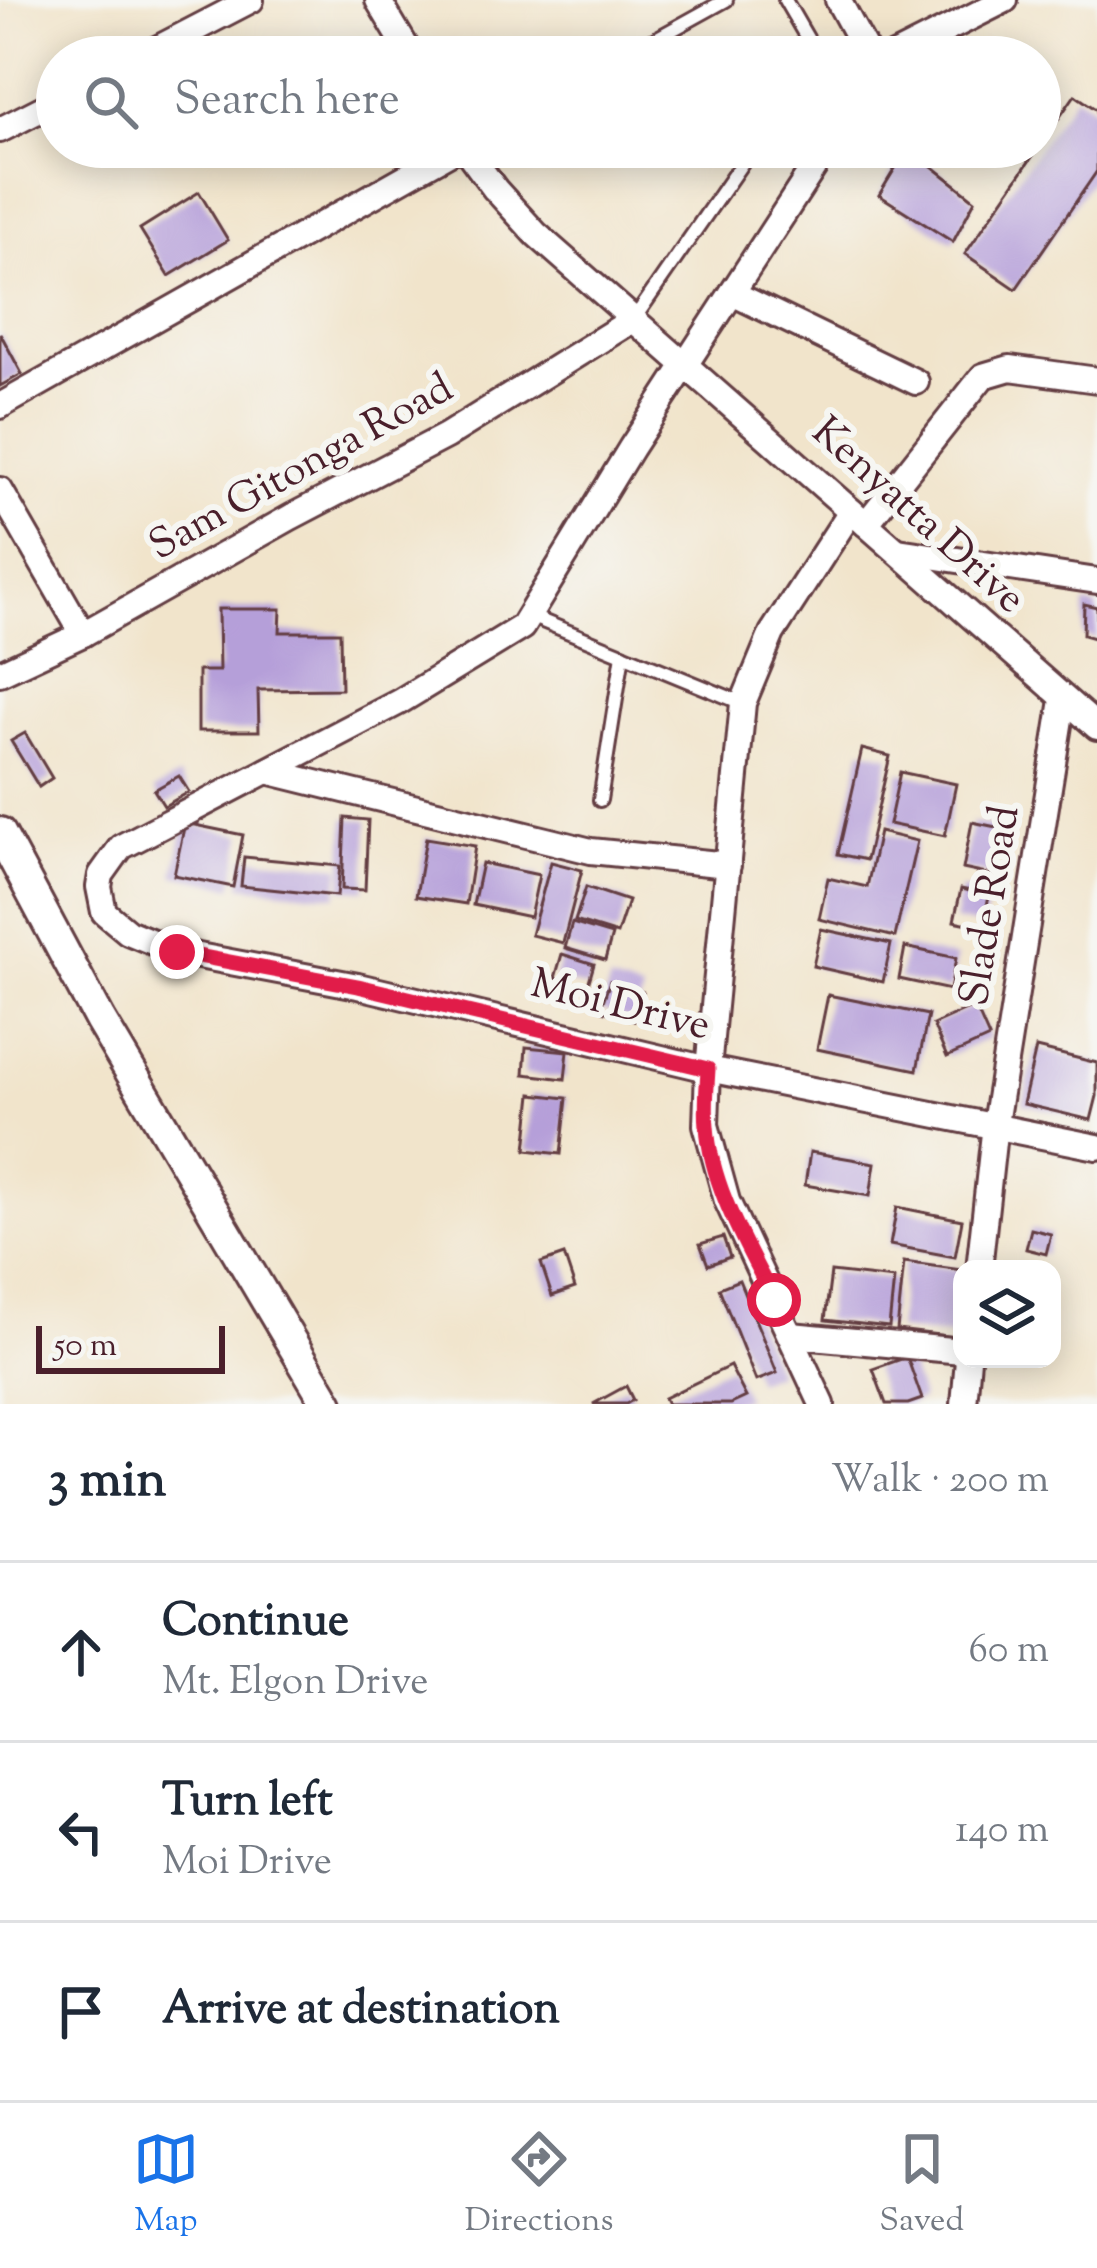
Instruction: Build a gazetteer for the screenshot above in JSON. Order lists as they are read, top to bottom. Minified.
{"streets":{"street":["Sam Gitonga Road","Kenyatta Drive","Slade Road","Moi Drive"]},"crossings":[["Sam Gitonga Road","Kenyatta Drive"],["Kenyatta Drive","Slade Road"],["Slade Road","Moi Drive"]],"scale_bar":"50 m","page":{"search":"Search here","scale":"50 m","heading":["3 min","Walk · 200 m"],"list":[["Continue","Mt. Elgon Drive","60 m"],["Turn left","Moi Drive","140 m"],"Arrive at destination"],"nav":["Map","Directions","Saved"]}}
